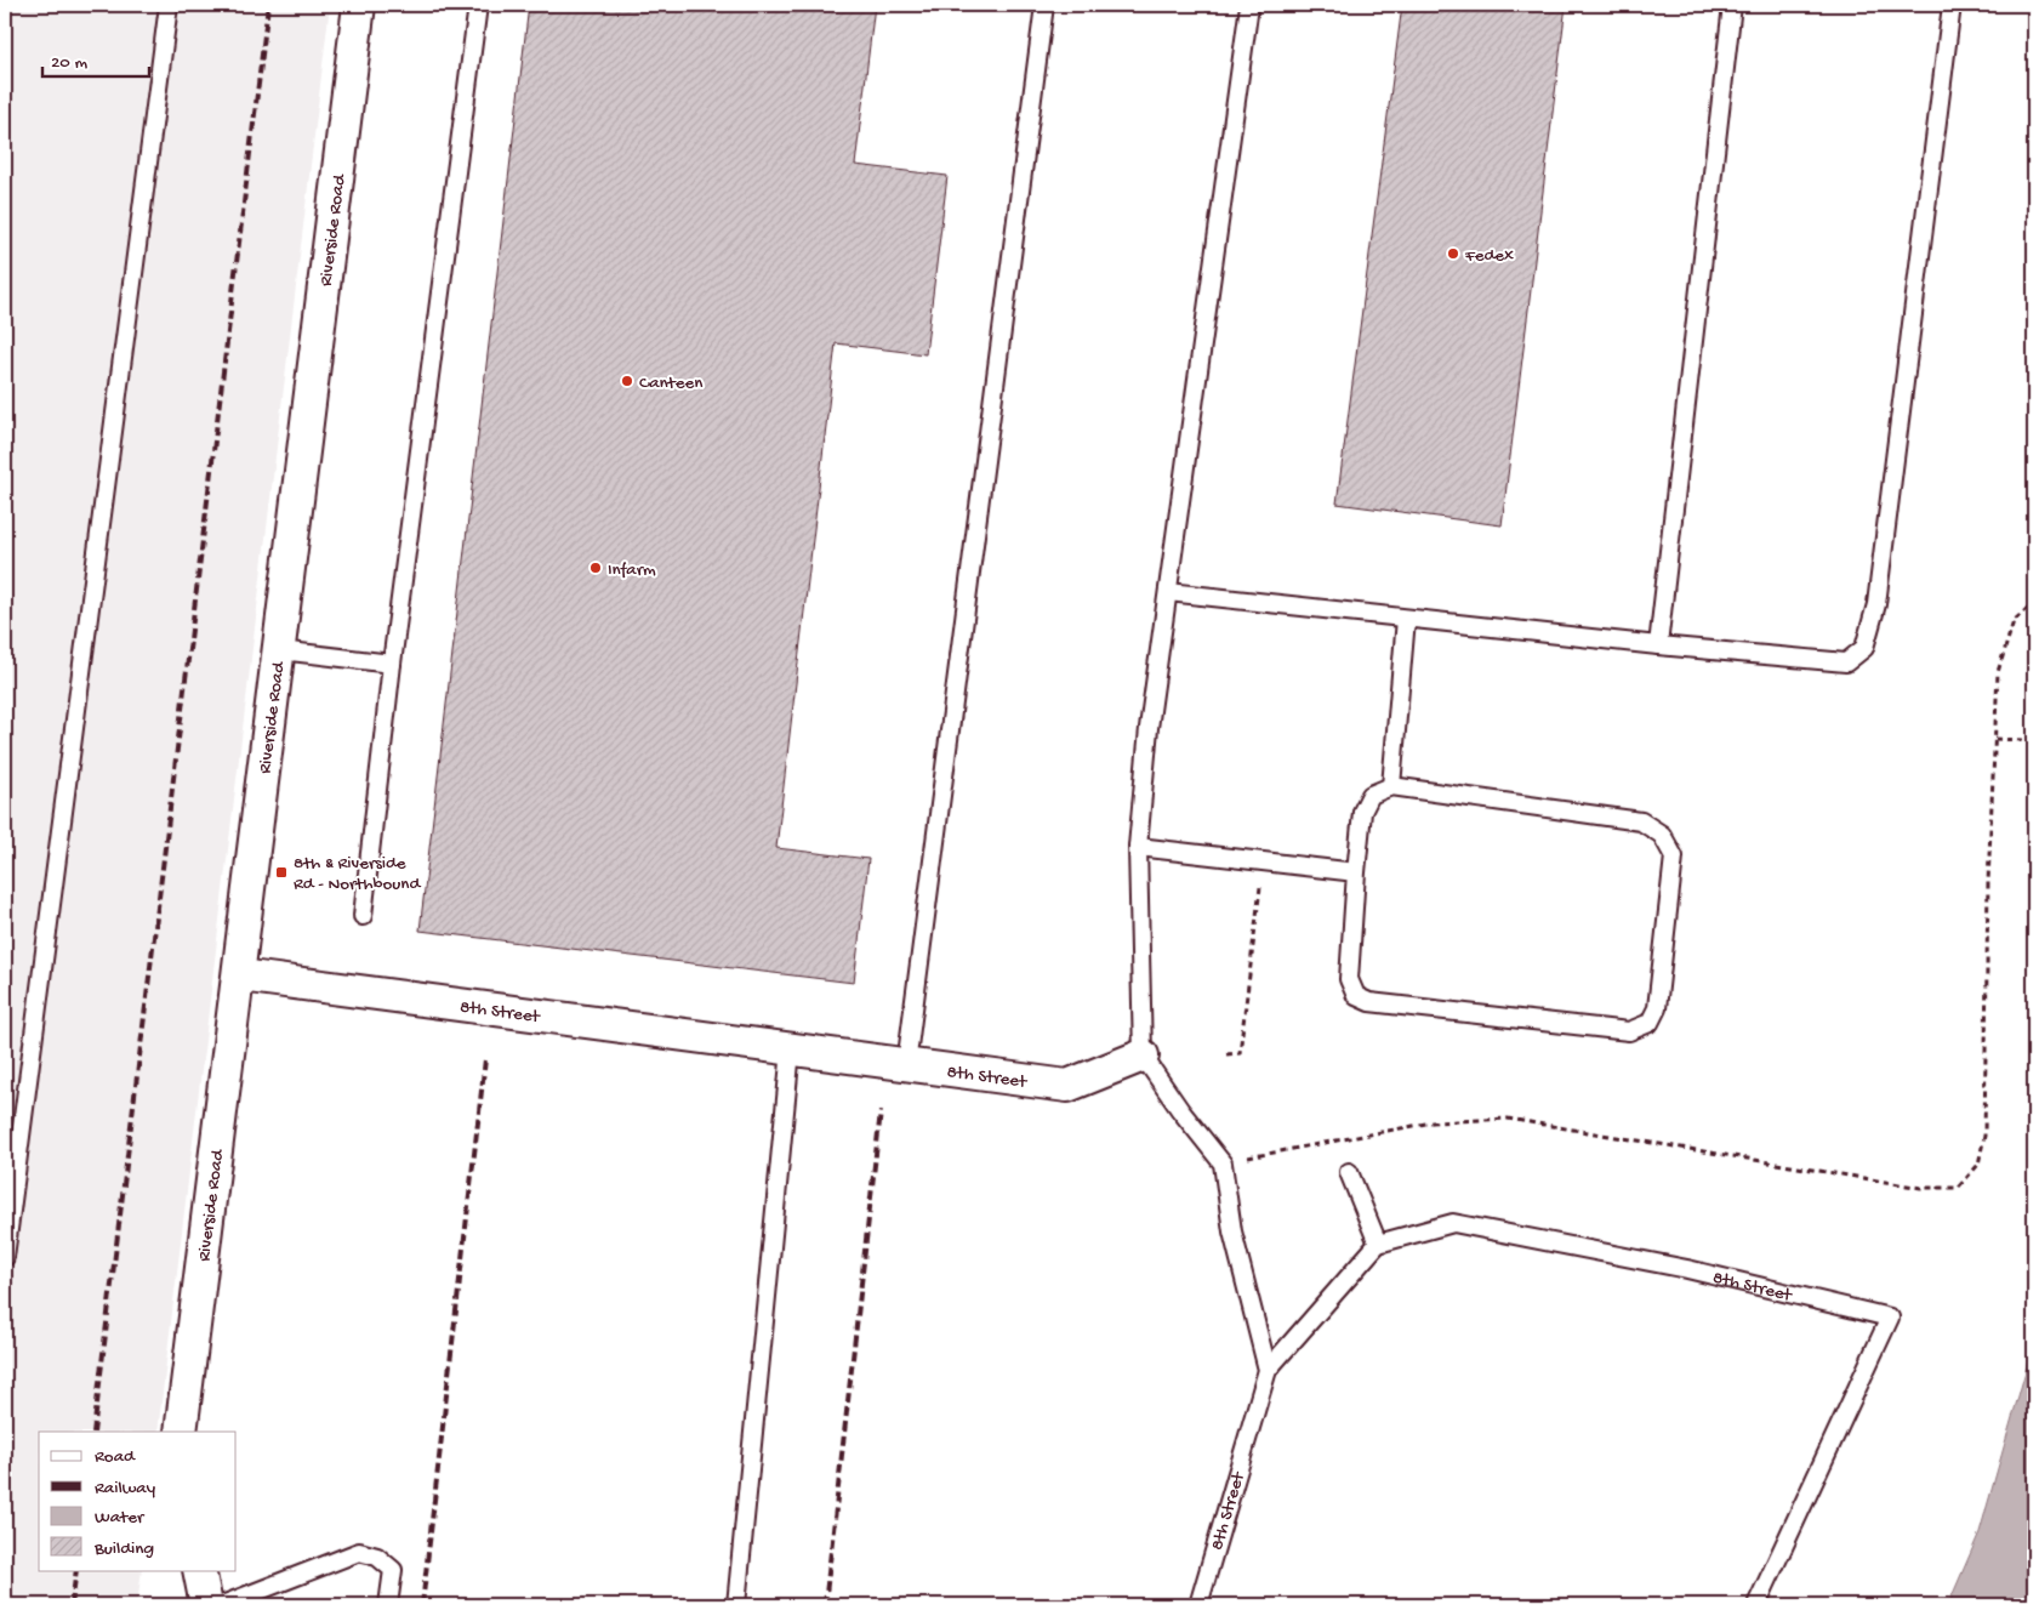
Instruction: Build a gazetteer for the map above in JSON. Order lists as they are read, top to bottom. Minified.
{"streets":{"street":["Riverside Road","8th Street"]},"crossings":[["Riverside Road","8th Street"]],"places":{"other":["Fedex","Canteen","Infarm"],"transit":["8th & Riverside Rd - Northbound"]},"legend":["Road","Railway","Water","Building"],"scale_bar":"20 m"}
